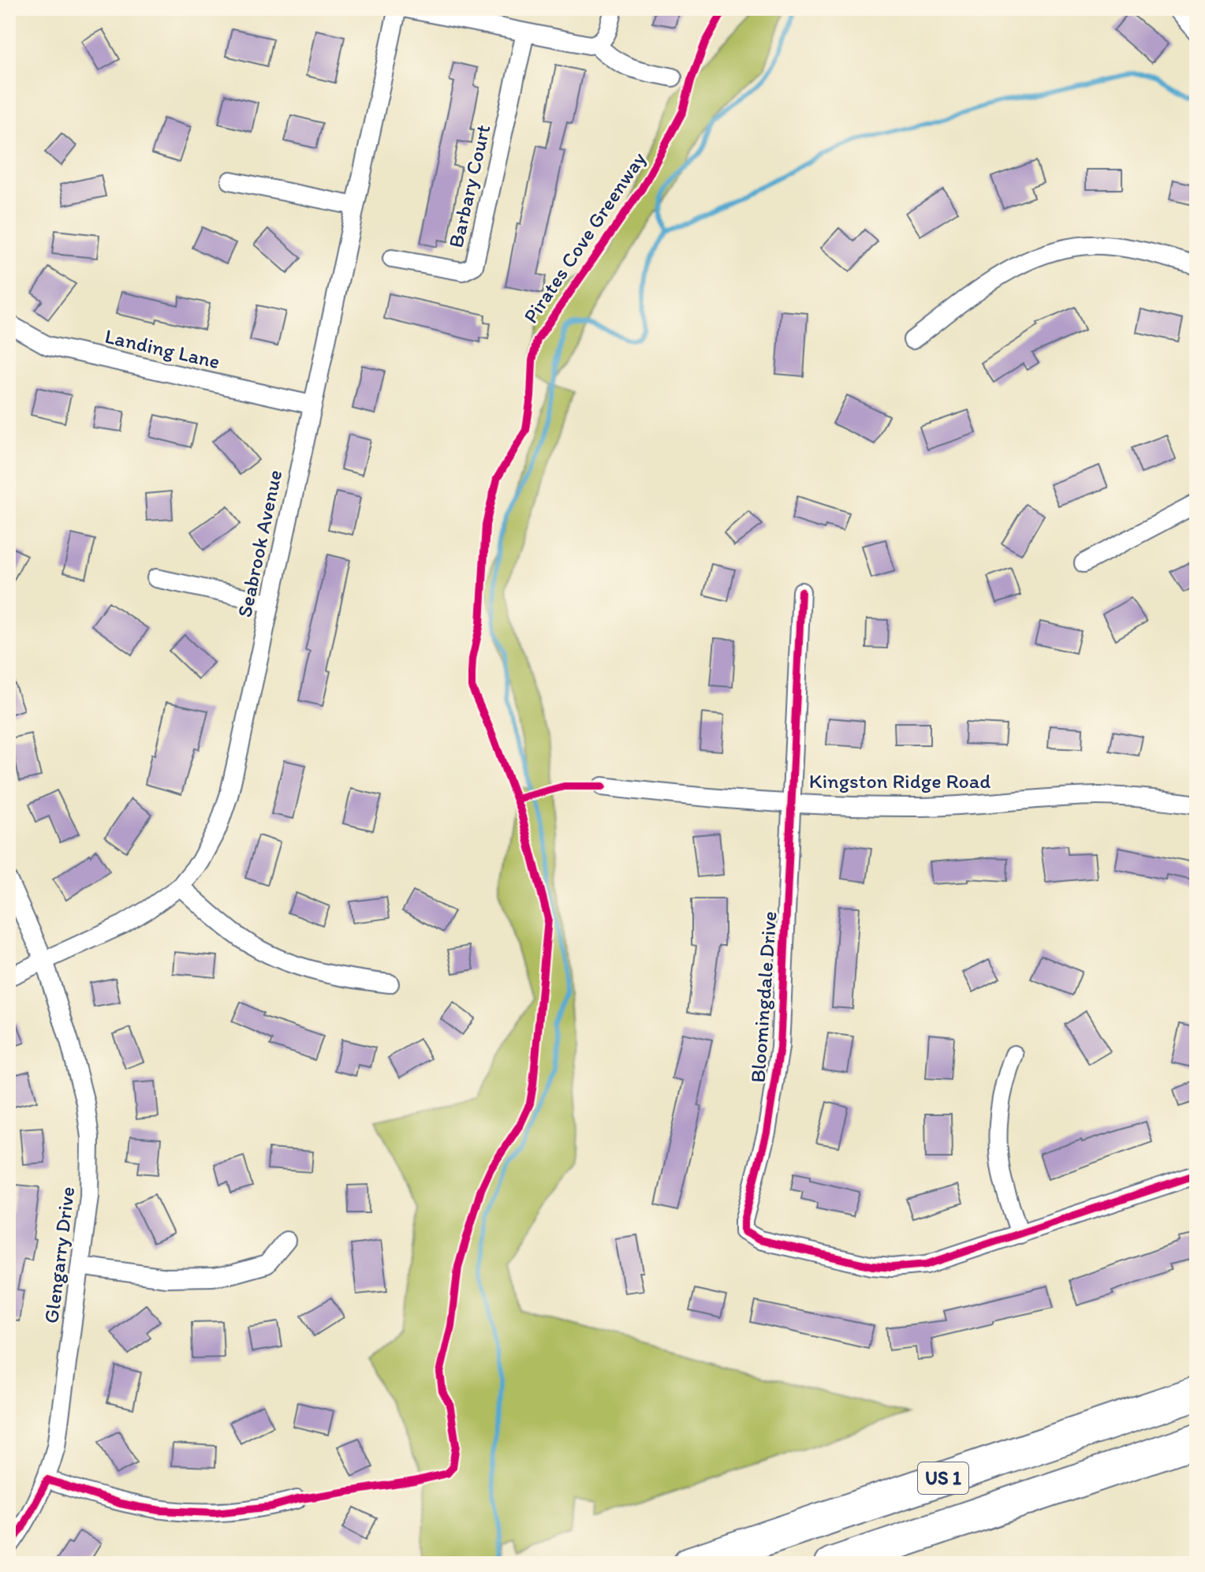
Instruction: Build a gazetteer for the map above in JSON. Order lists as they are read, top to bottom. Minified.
{"streets":{"highway":["US 1"],"street":["Barbary Court","Landing Lane","Seabrook Avenue","Kingston Ridge Road","Bloomingdale Drive","Glengarry Drive"],"cycle path":["Pirates Cove Greenway"]},"crossings":[["Landing Lane","Seabrook Avenue"],["Seabrook Avenue","Glengarry Drive"],["Kingston Ridge Road","Bloomingdale Drive"]]}
